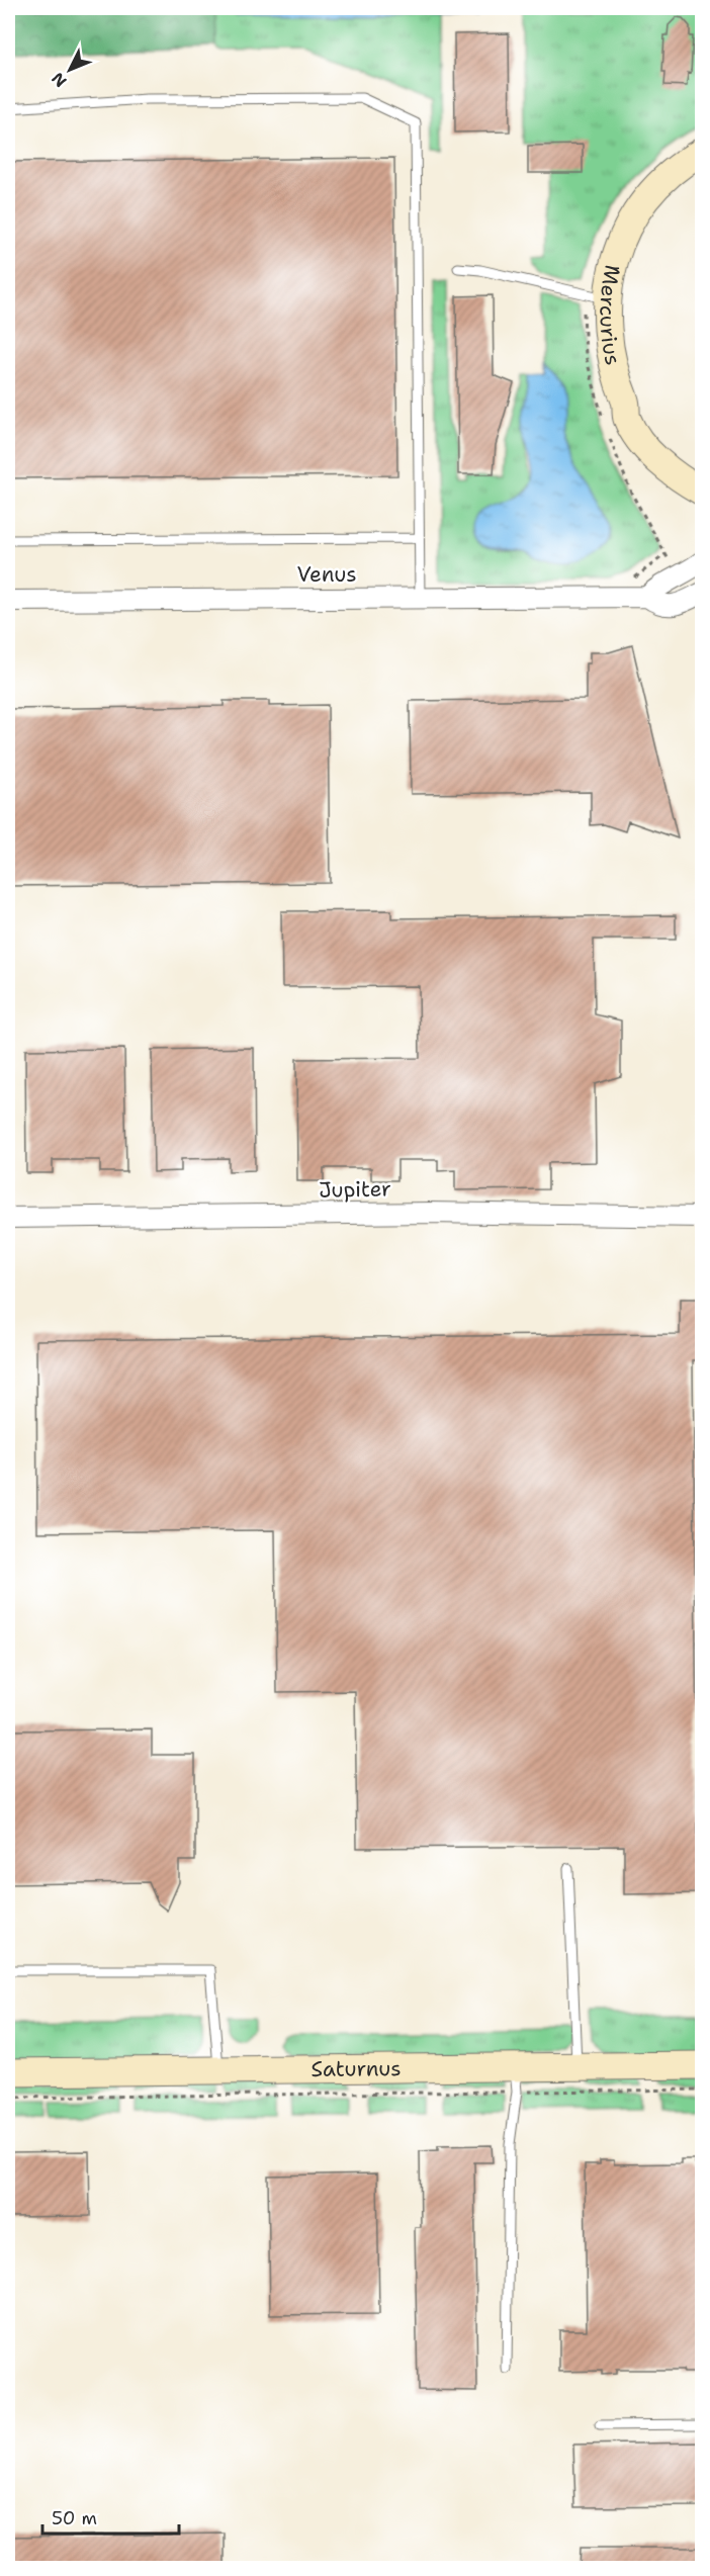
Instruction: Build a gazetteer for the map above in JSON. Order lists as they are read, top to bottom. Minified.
{"streets":{"main road":["Mercurius","Saturnus"],"street":["Venus","Jupiter"]},"scale_bar":"50 m","north":"bottom left"}
